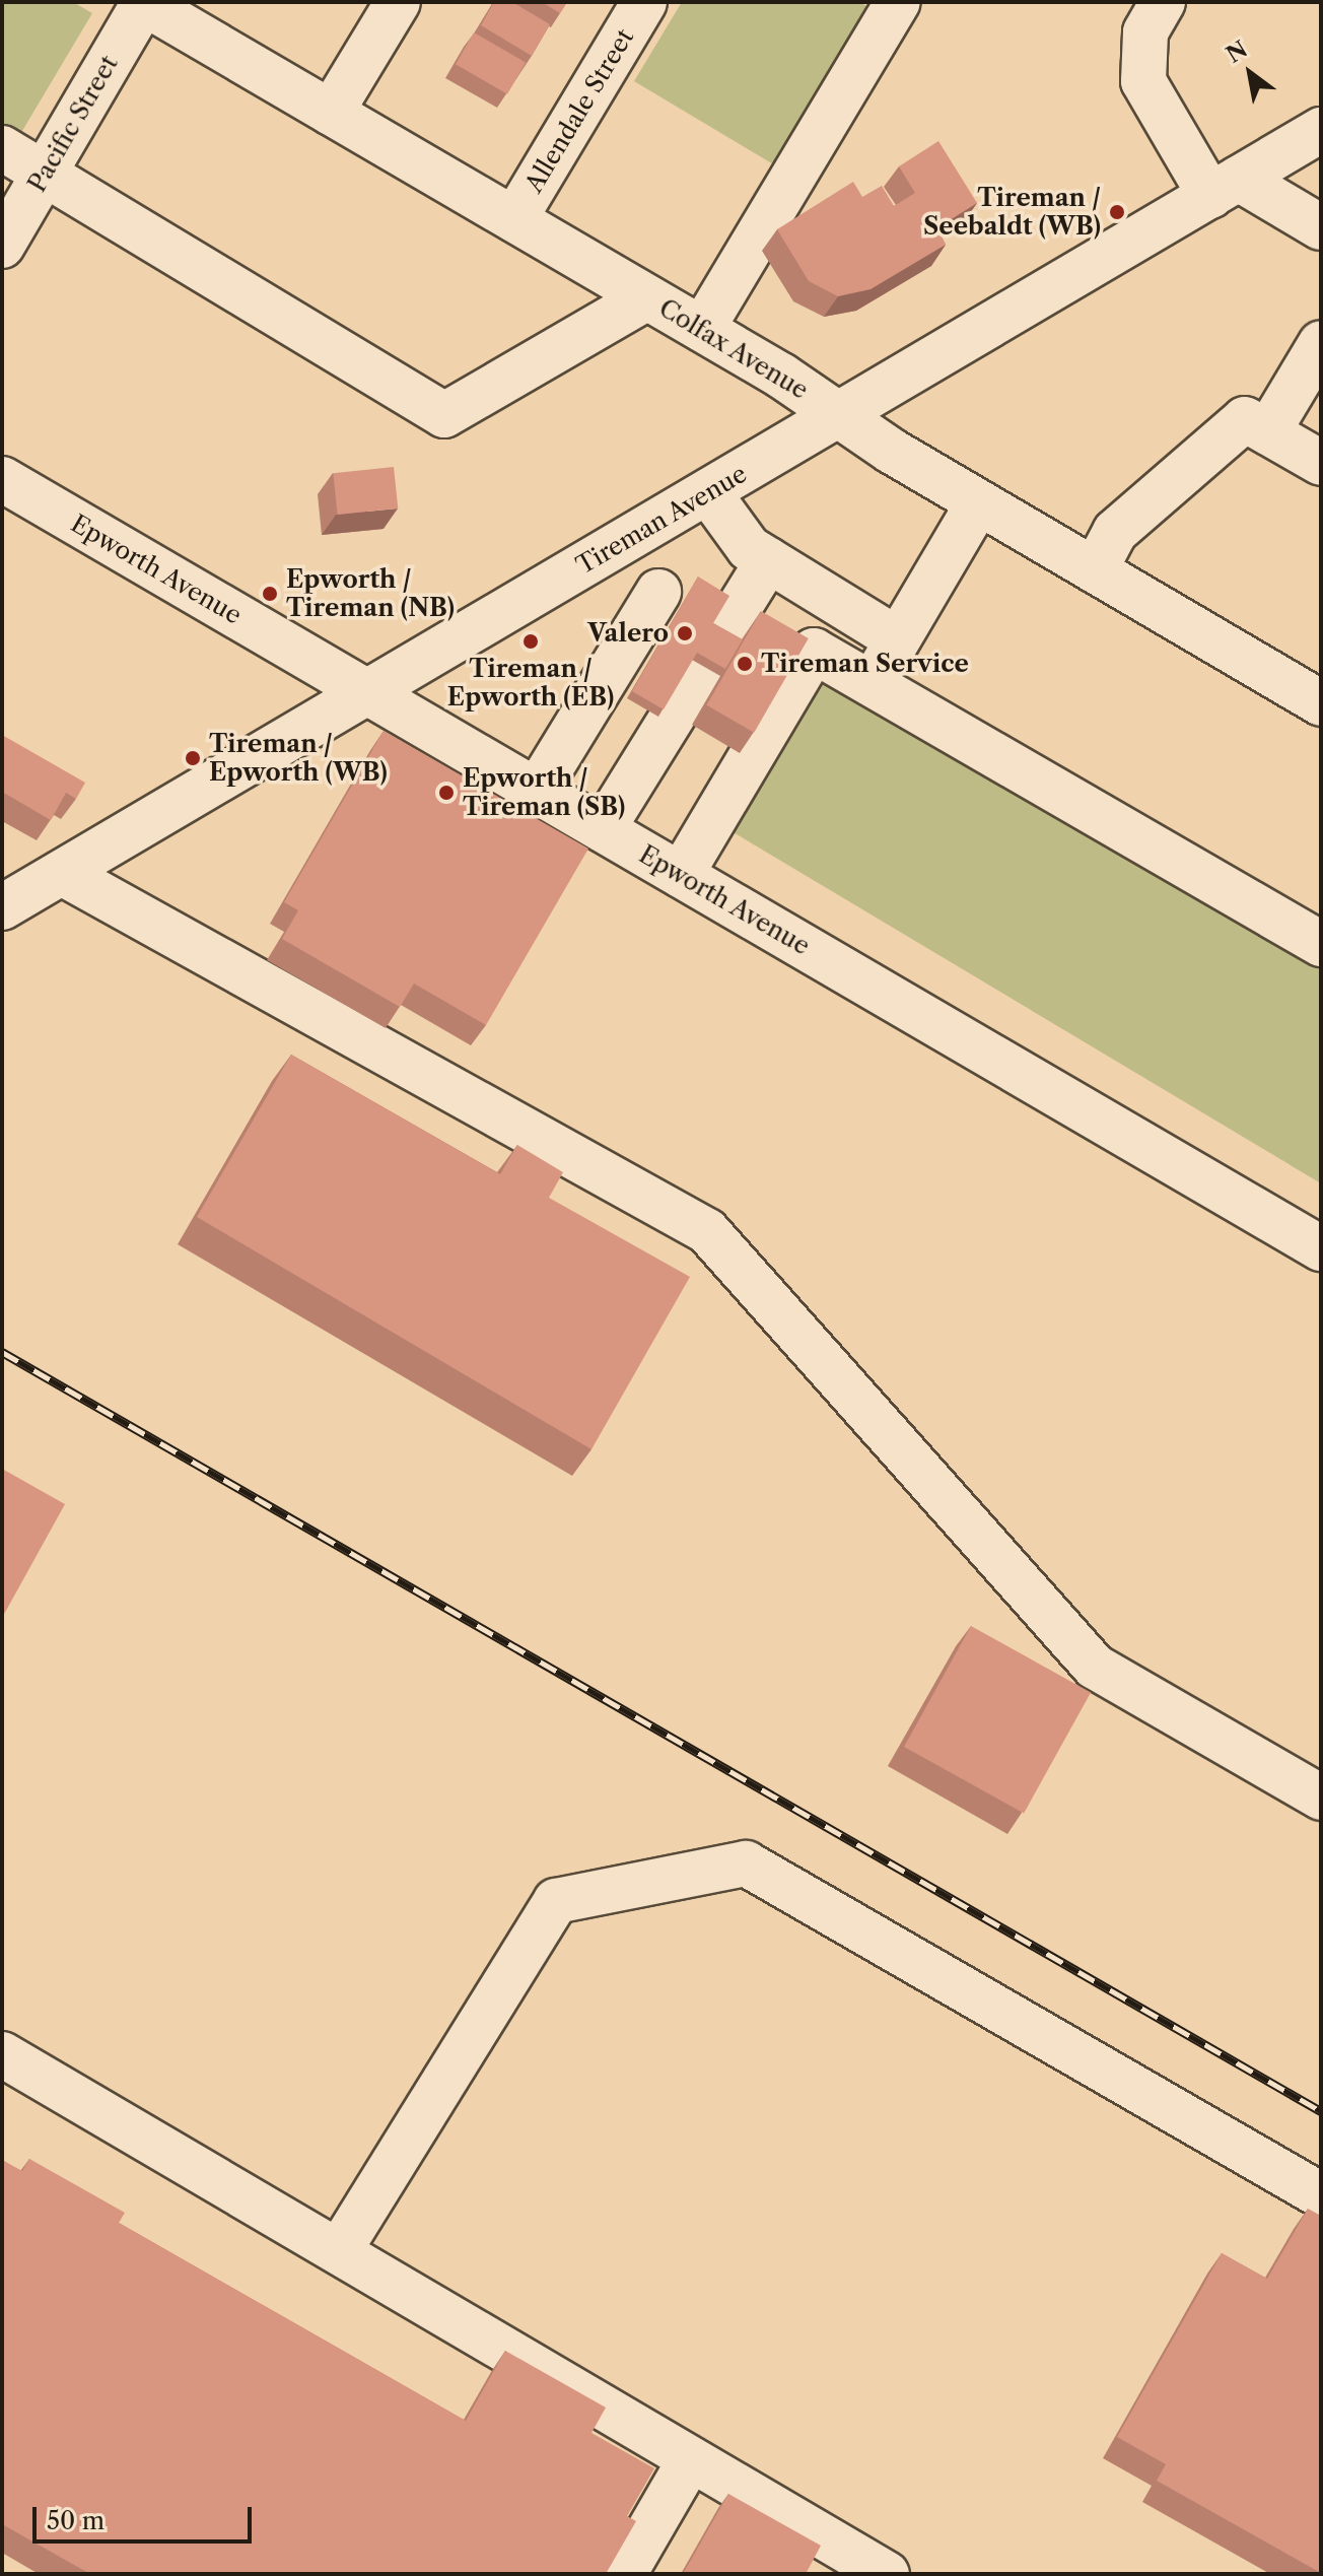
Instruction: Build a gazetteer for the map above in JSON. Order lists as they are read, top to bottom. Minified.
{"streets":{"street":["Allendale Street","Pacific Street","Colfax Avenue","Tireman Avenue","Epworth Avenue"]},"crossings":[["Allendale Street","Colfax Avenue"],["Pacific Street","Colfax Avenue"],["Colfax Avenue","Tireman Avenue"],["Tireman Avenue","Epworth Avenue"]],"places":["Tireman / Seebaldt (WB)","Epworth / Tireman (NB)","Valero","Tireman / Epworth (EB)","Tireman Service","Tireman / Epworth (WB)","Epworth / Tireman (SB)"],"scale_bar":"50 m","north":"top left"}
